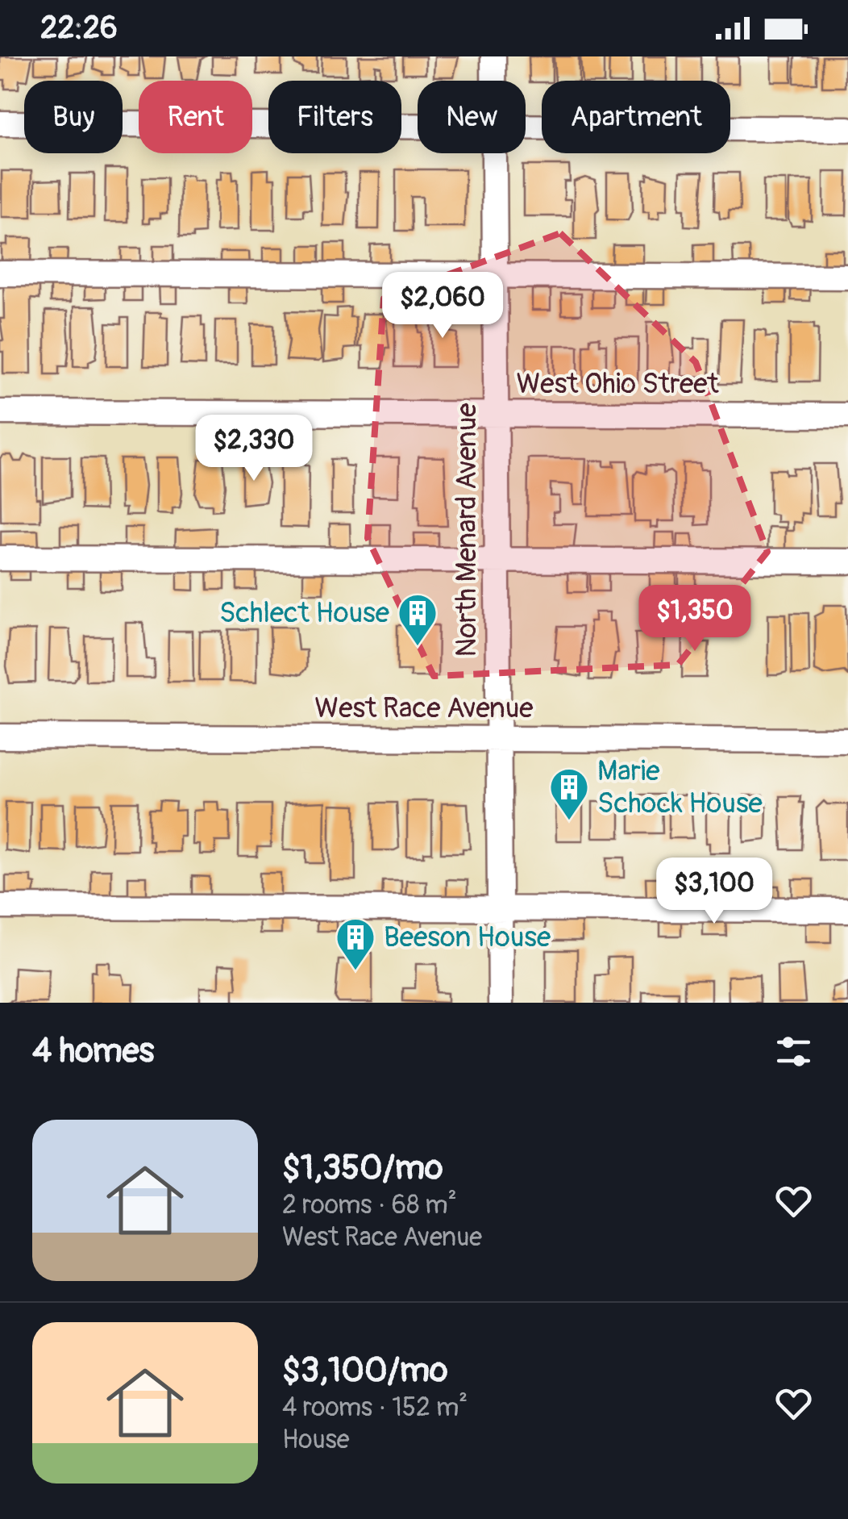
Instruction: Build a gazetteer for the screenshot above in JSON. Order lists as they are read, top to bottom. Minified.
{"streets":{"street":["West Ohio Street","North Menard Avenue","West Race Avenue"]},"crossings":[["West Ohio Street","North Menard Avenue"],["North Menard Avenue","West Race Avenue"]],"places":{"building":["Schlect House","Marie Schock House","Beeson House"]},"page":{"status":"22:26","chip":["Buy","Rent","Filters","New","Apartment"],"price":["$2,060","$2,330","$1,350","$3,100"],"heading":"4 homes","list":[{"name":"$1,350/mo","note":"2 rooms · 68 m² · West Race Avenue"},{"name":"$3,100/mo","note":"4 rooms · 152 m² · House"}]}}
